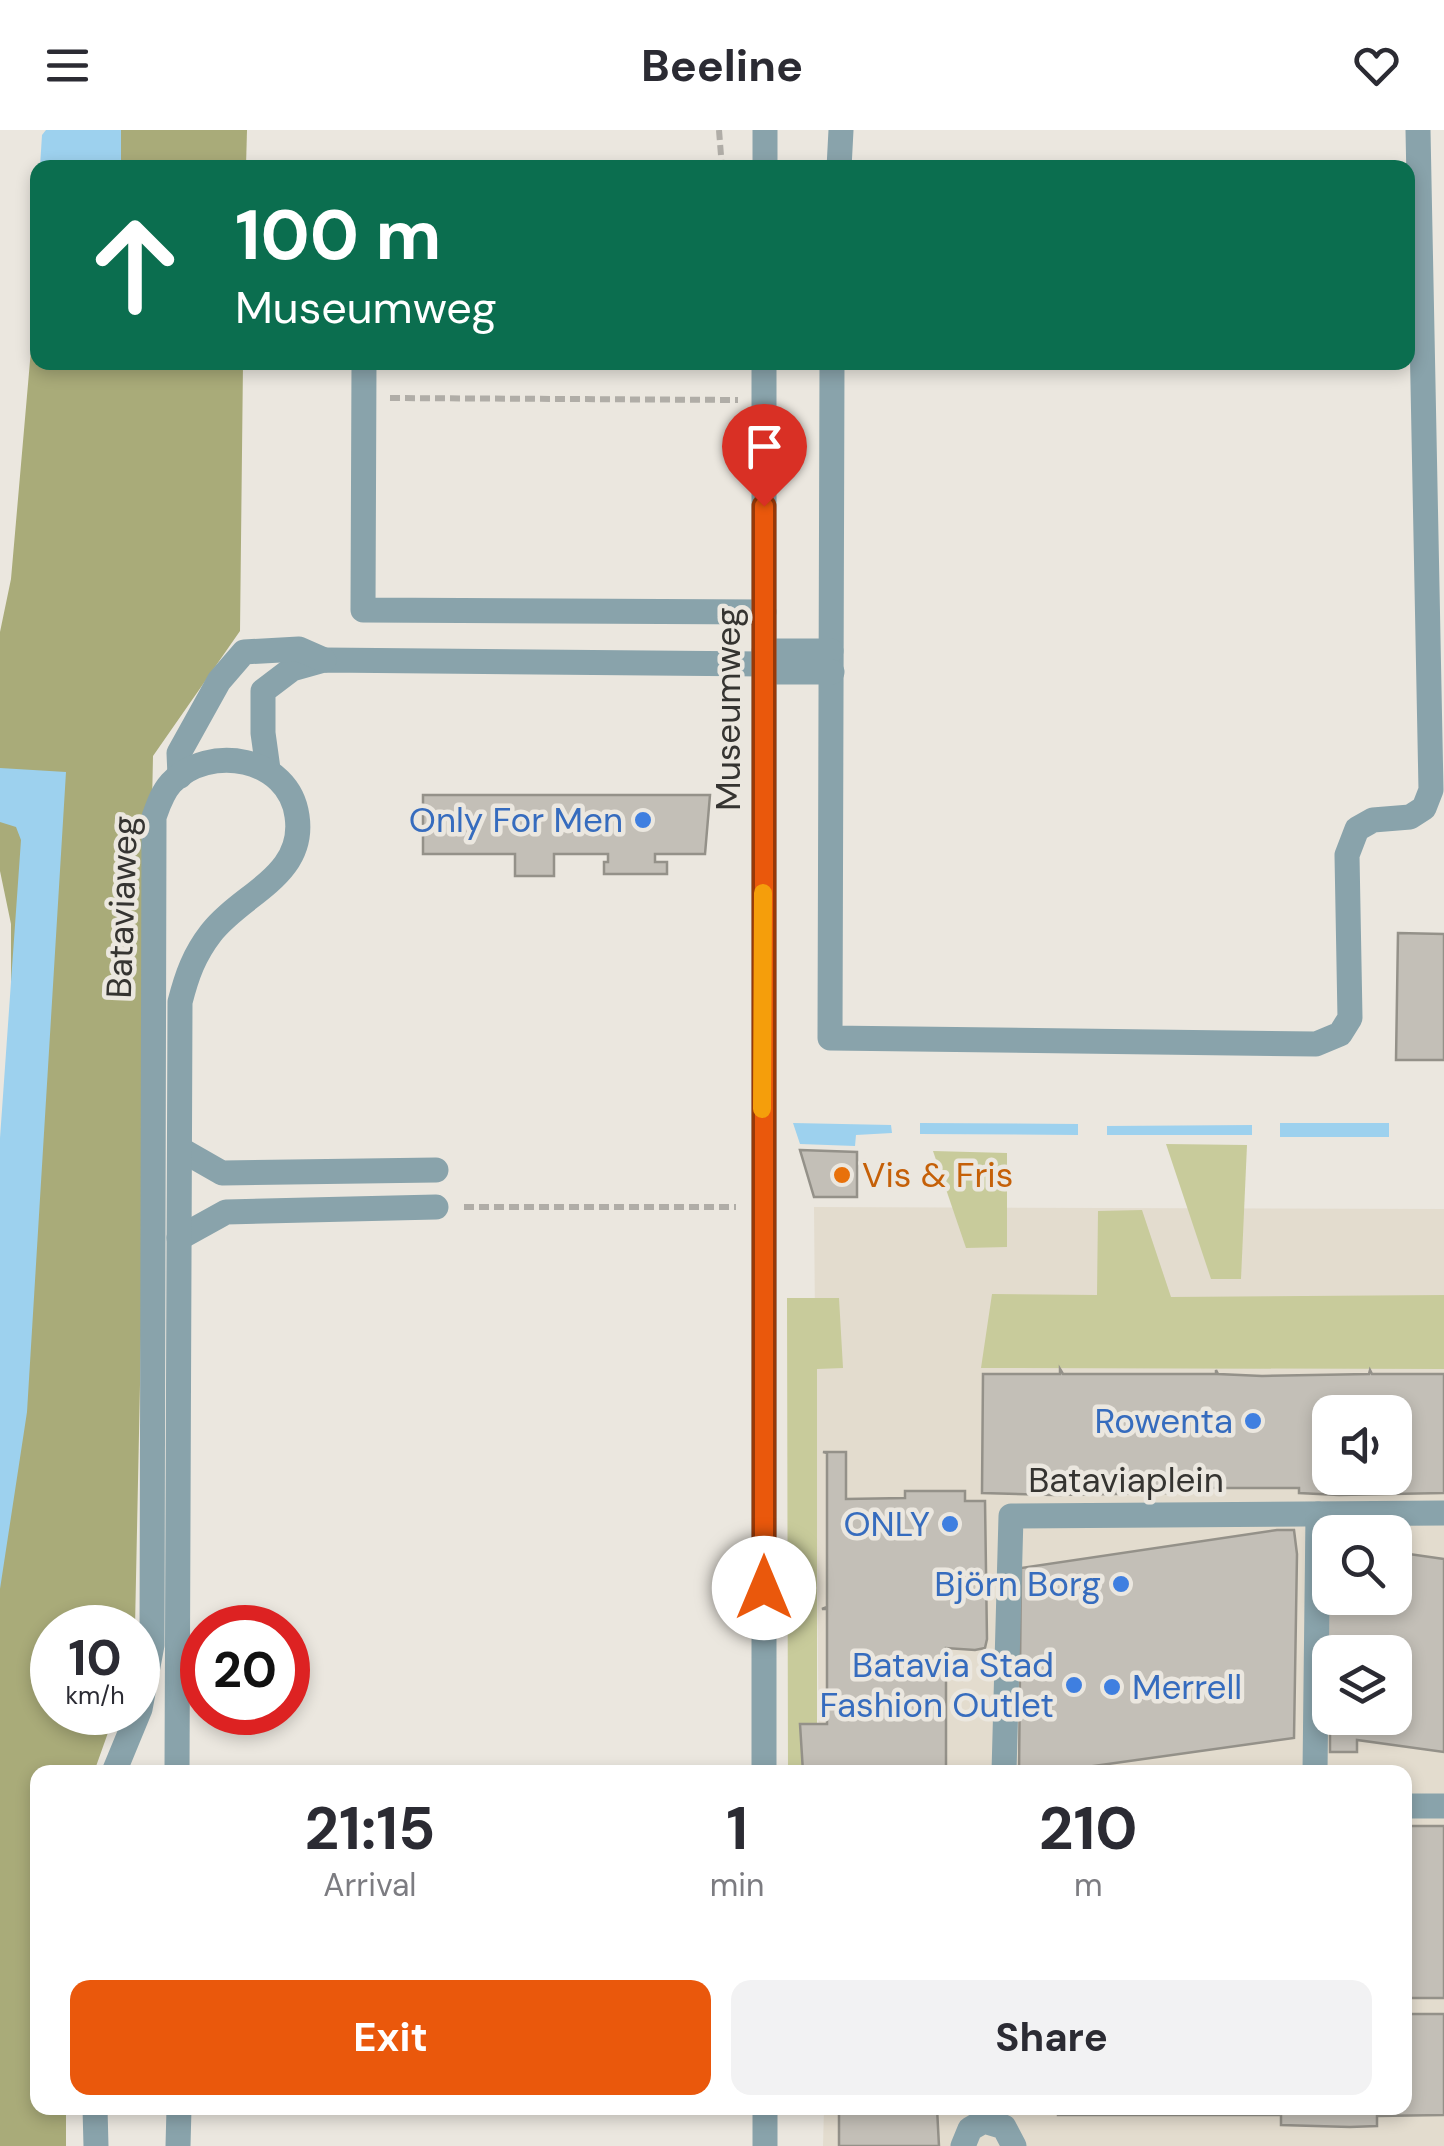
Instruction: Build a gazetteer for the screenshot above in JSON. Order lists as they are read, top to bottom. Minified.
{"streets":{"street":["Museumweg","Bataviaweg","Bataviaplein"]},"places":["Only For Men","Vis & Fris","Rowenta","ONLY","Björn Borg","Batavia Stad Fashion Outlet","Merrell"],"page":{"header":"Beeline","turn":["100 m","Museumweg"],"speed":"10 km/h","limit":"20","eta":["21:15","Arrival","1","min","210","m"],"buttons":["Exit","Share"]}}
